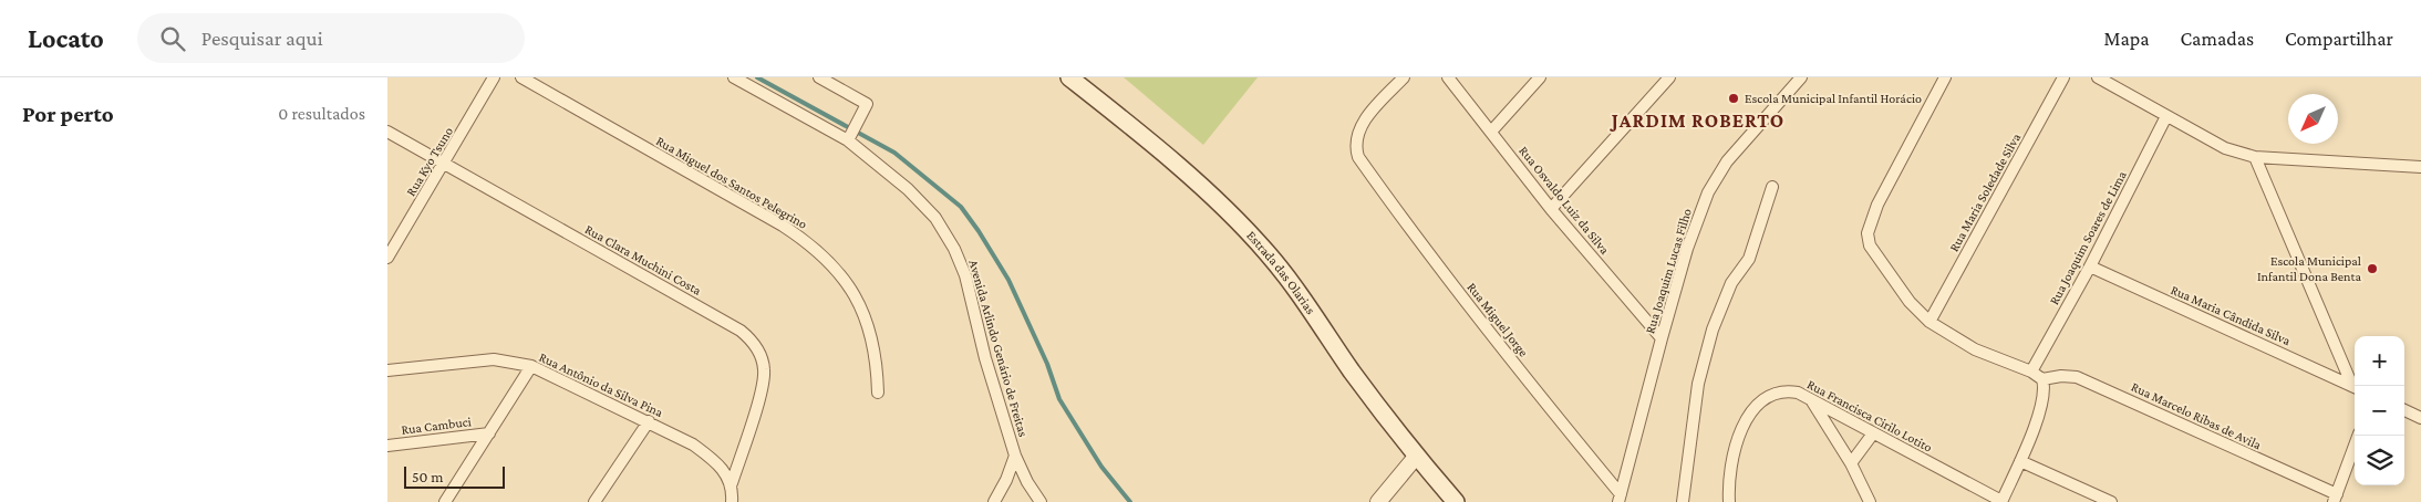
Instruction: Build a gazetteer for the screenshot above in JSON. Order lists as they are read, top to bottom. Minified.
{"streets":{"main road":["Estrada das Olarias"],"street":["Rua Kyo Tsuno","Rua Miguel dos Santos Pelegrino","Rua Maria Soledade Silva","Rua Osvaldo Luiz da Silva","Rua Joaquim Soares de Lima","Rua Clara Muchini Costa","Rua Joaquim Lucas Filho","Rua Maria Cândida Silva","Rua Miguel Jorge","Avenida Arlindo Genário de Freitas","Rua Antônio da Silva Pina","Rua Francisca Cirilo Lotito","Rua Marcelo Ribas de Avila","Rua Cambuci"]},"crossings":[["Rua Kyo Tsuno","Rua Clara Muchini Costa"],["Rua Osvaldo Luiz da Silva","Rua Joaquim Lucas Filho"],["Rua Joaquim Soares de Lima","Rua Maria Cândida Silva"],["Rua Clara Muchini Costa","Rua Antônio da Silva Pina"],["Rua Joaquim Lucas Filho","Rua Miguel Jorge"]],"districts":["JARDIM ROBERTO"],"places":["Escola Municipal Infantil Horácio","Escola Municipal Infantil Dona Benta"],"scale_bar":"50 m","north":"bottom left","page":{"header":"Locato","search":"Pesquisar aqui","nav":["Mapa","Camadas","Compartilhar"],"heading":["Por perto","0 resultados"],"map_buttons":["+","−"],"scale":"50 m"}}
